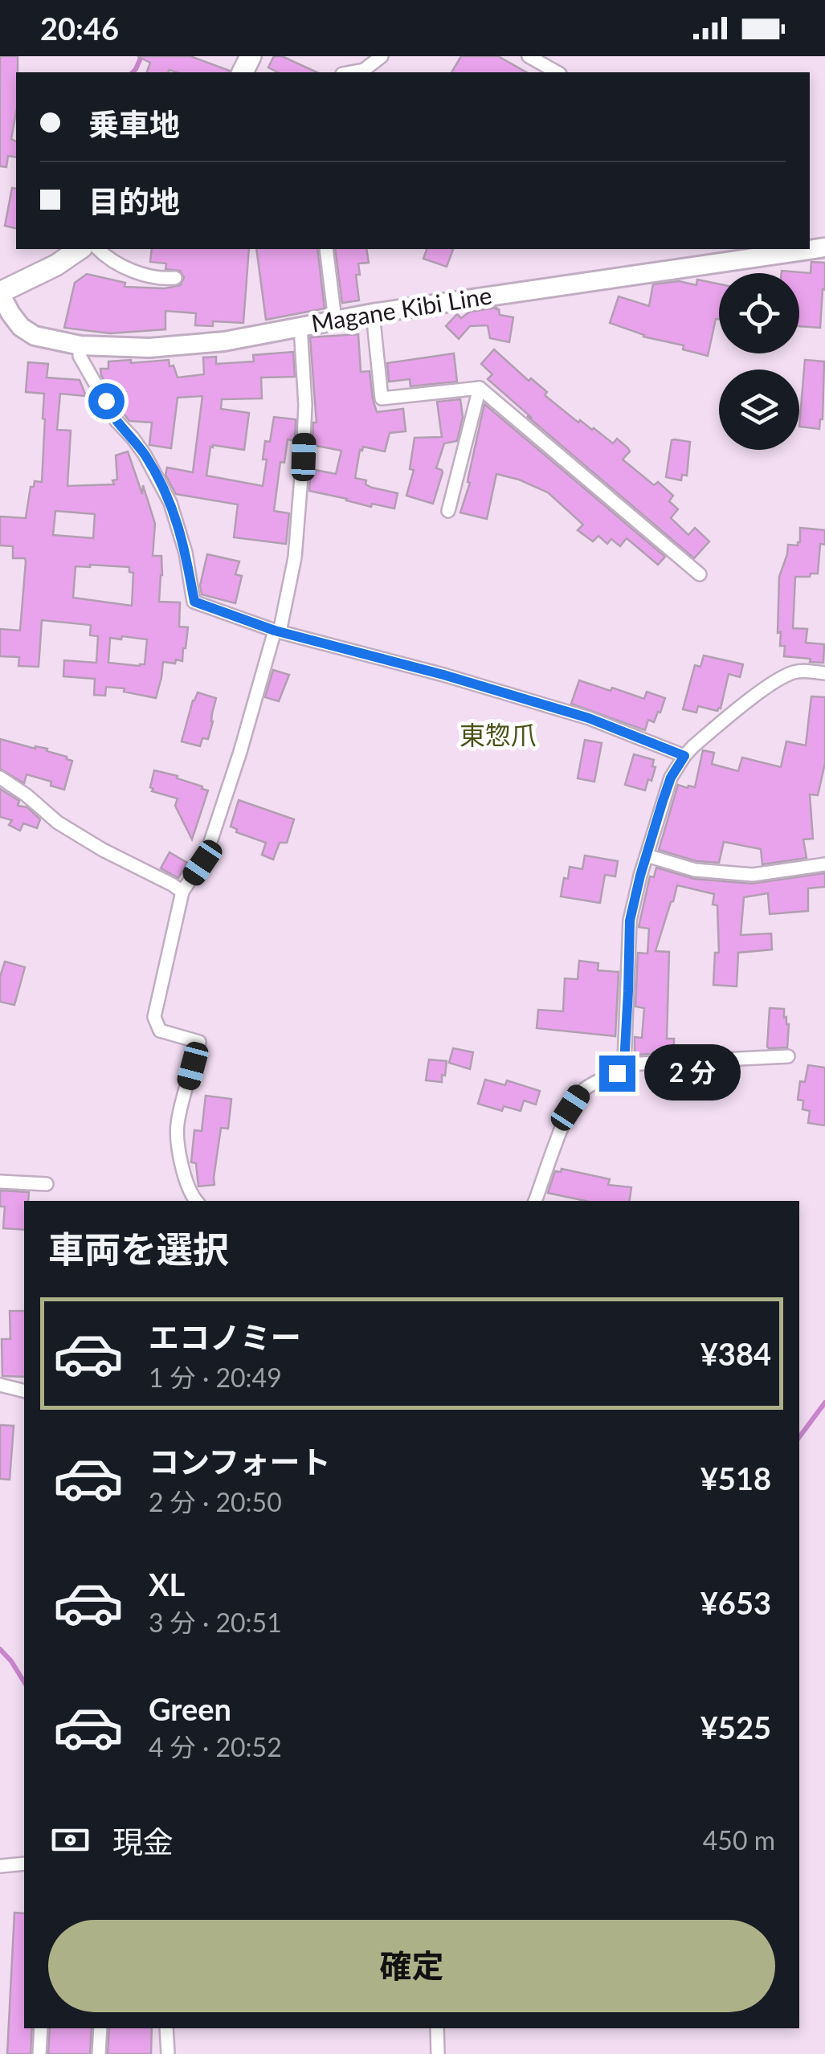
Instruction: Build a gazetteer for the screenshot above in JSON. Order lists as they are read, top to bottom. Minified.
{"streets":{"main road":["Magane Kibi Line"]},"districts":["東惣爪"],"page":{"status":"20:46","banner":["乗車地","目的地"],"bubble":"2 分","heading":"車両を選択","list":[{"name":"エコノミー","note":"1 分 · 20:49","value":"¥384"},{"name":"コンフォート","note":"2 分 · 20:50","value":"¥518"},{"name":"XL","note":"3 分 · 20:51","value":"¥653"},{"name":"Green","note":"4 分 · 20:52","value":"¥525"}],"pay":["現金","450 m"],"buttons":"確定"}}
